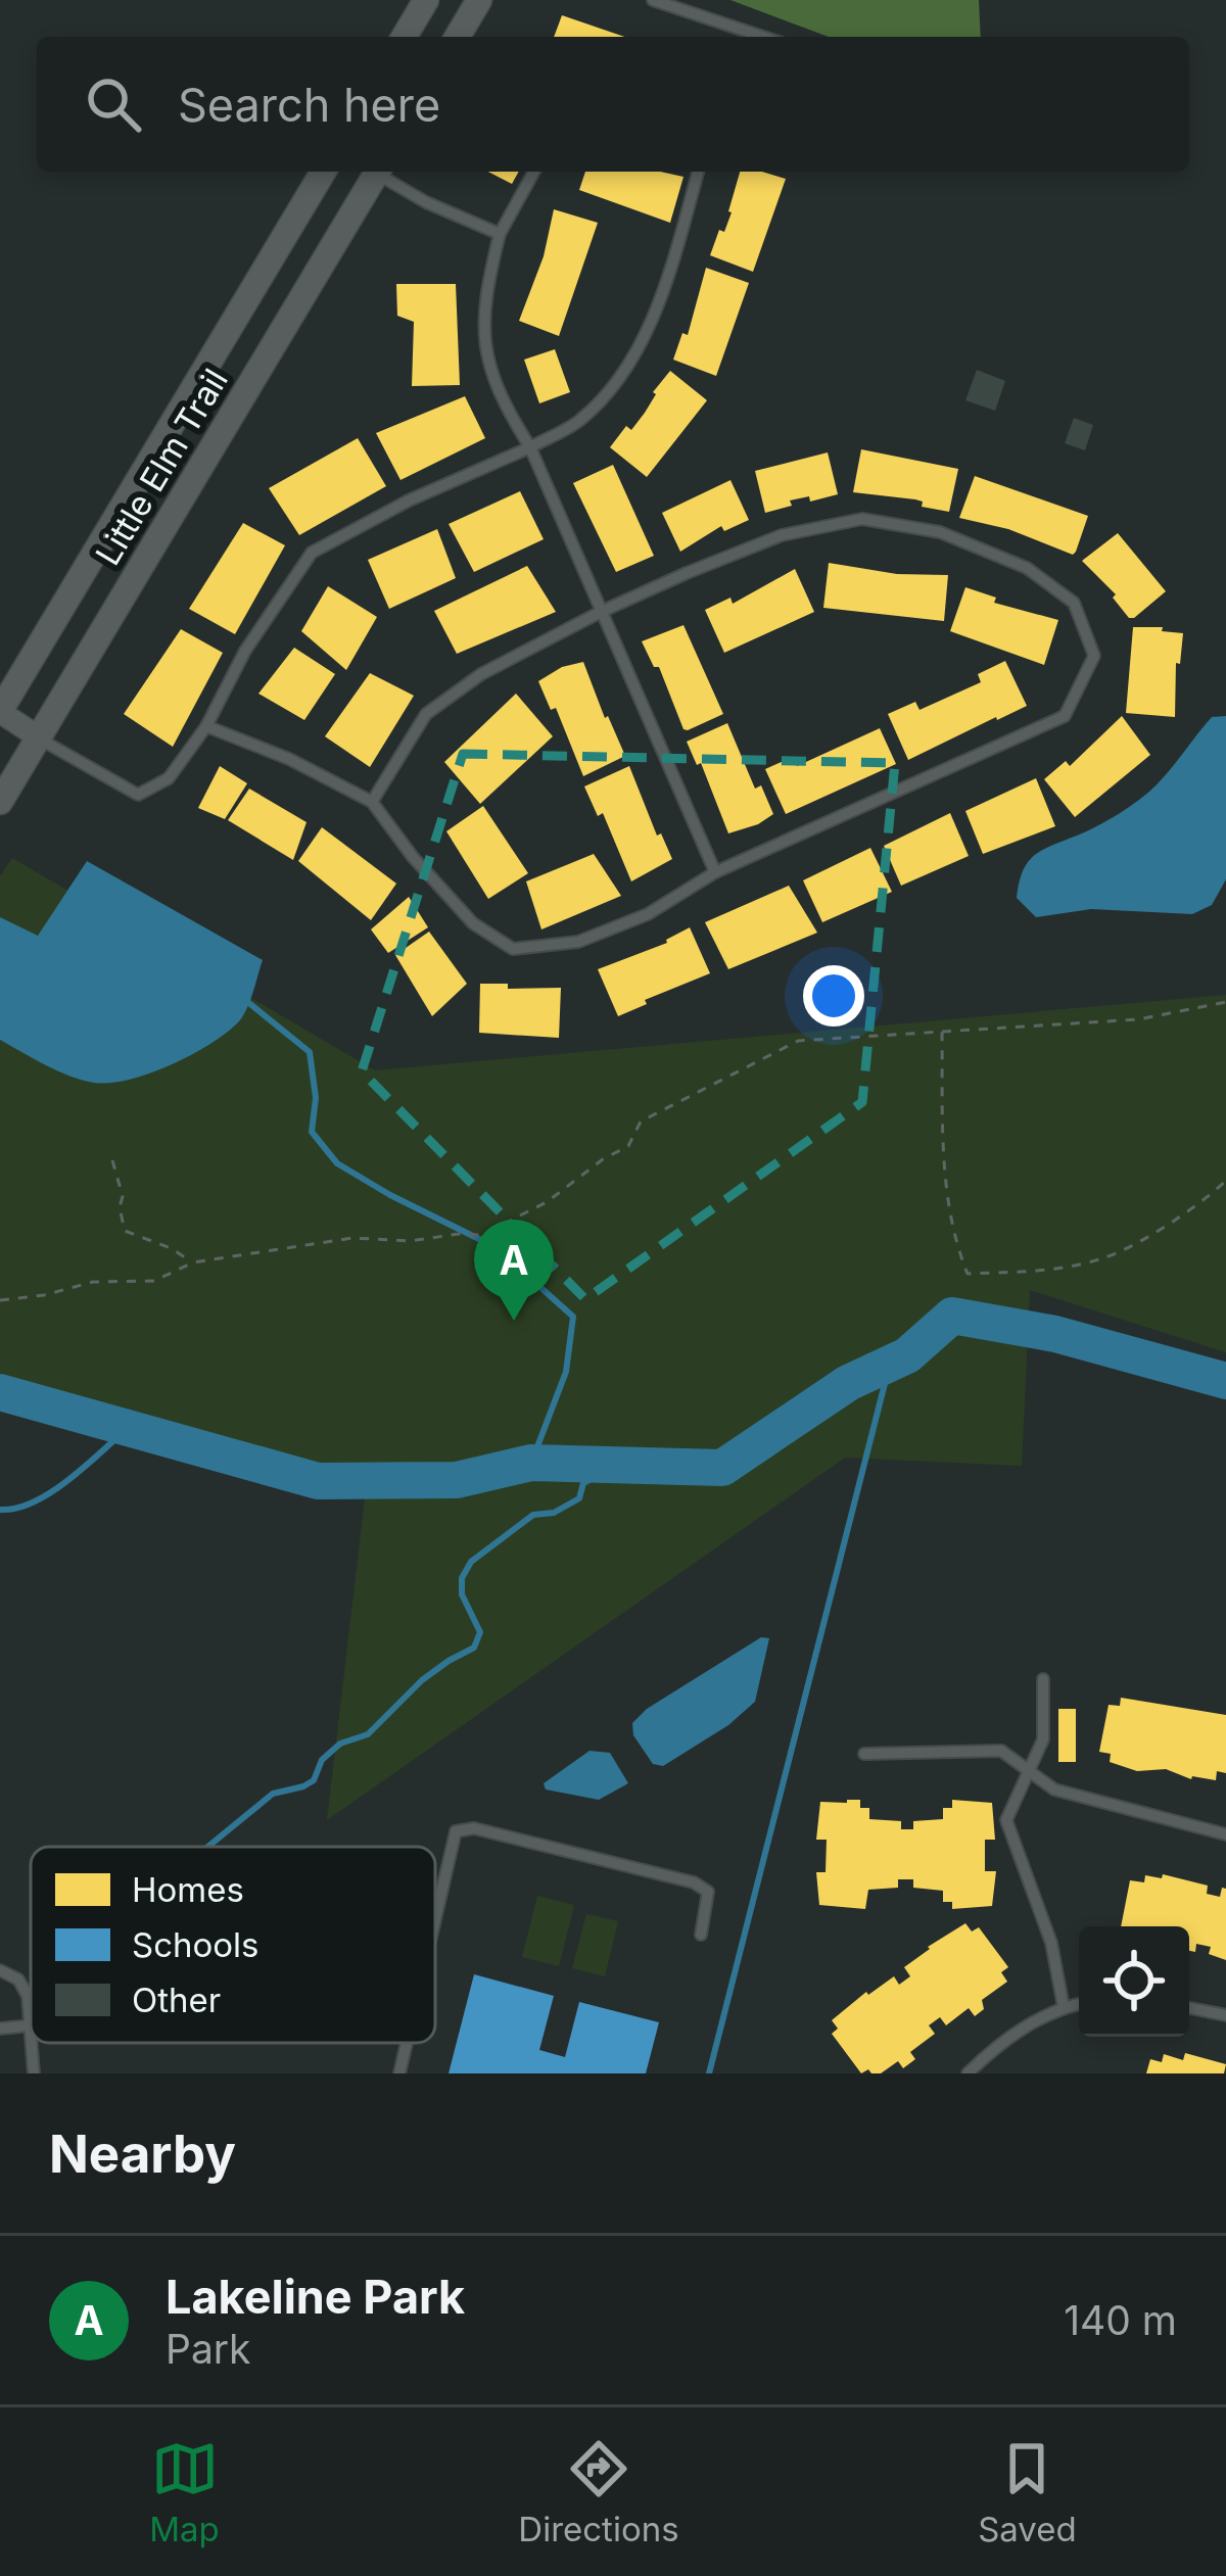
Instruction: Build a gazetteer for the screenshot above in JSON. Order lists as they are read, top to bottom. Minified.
{"streets":{"street":["Little Elm Trail"]},"legend":["Homes","Schools","Other"],"page":{"search":"Search here","pins":"A","heading":"Nearby","list":[{"mark":"A","name":"Lakeline Park","note":"Park","value":"140 m"}],"nav":["Map","Directions","Saved"]}}
